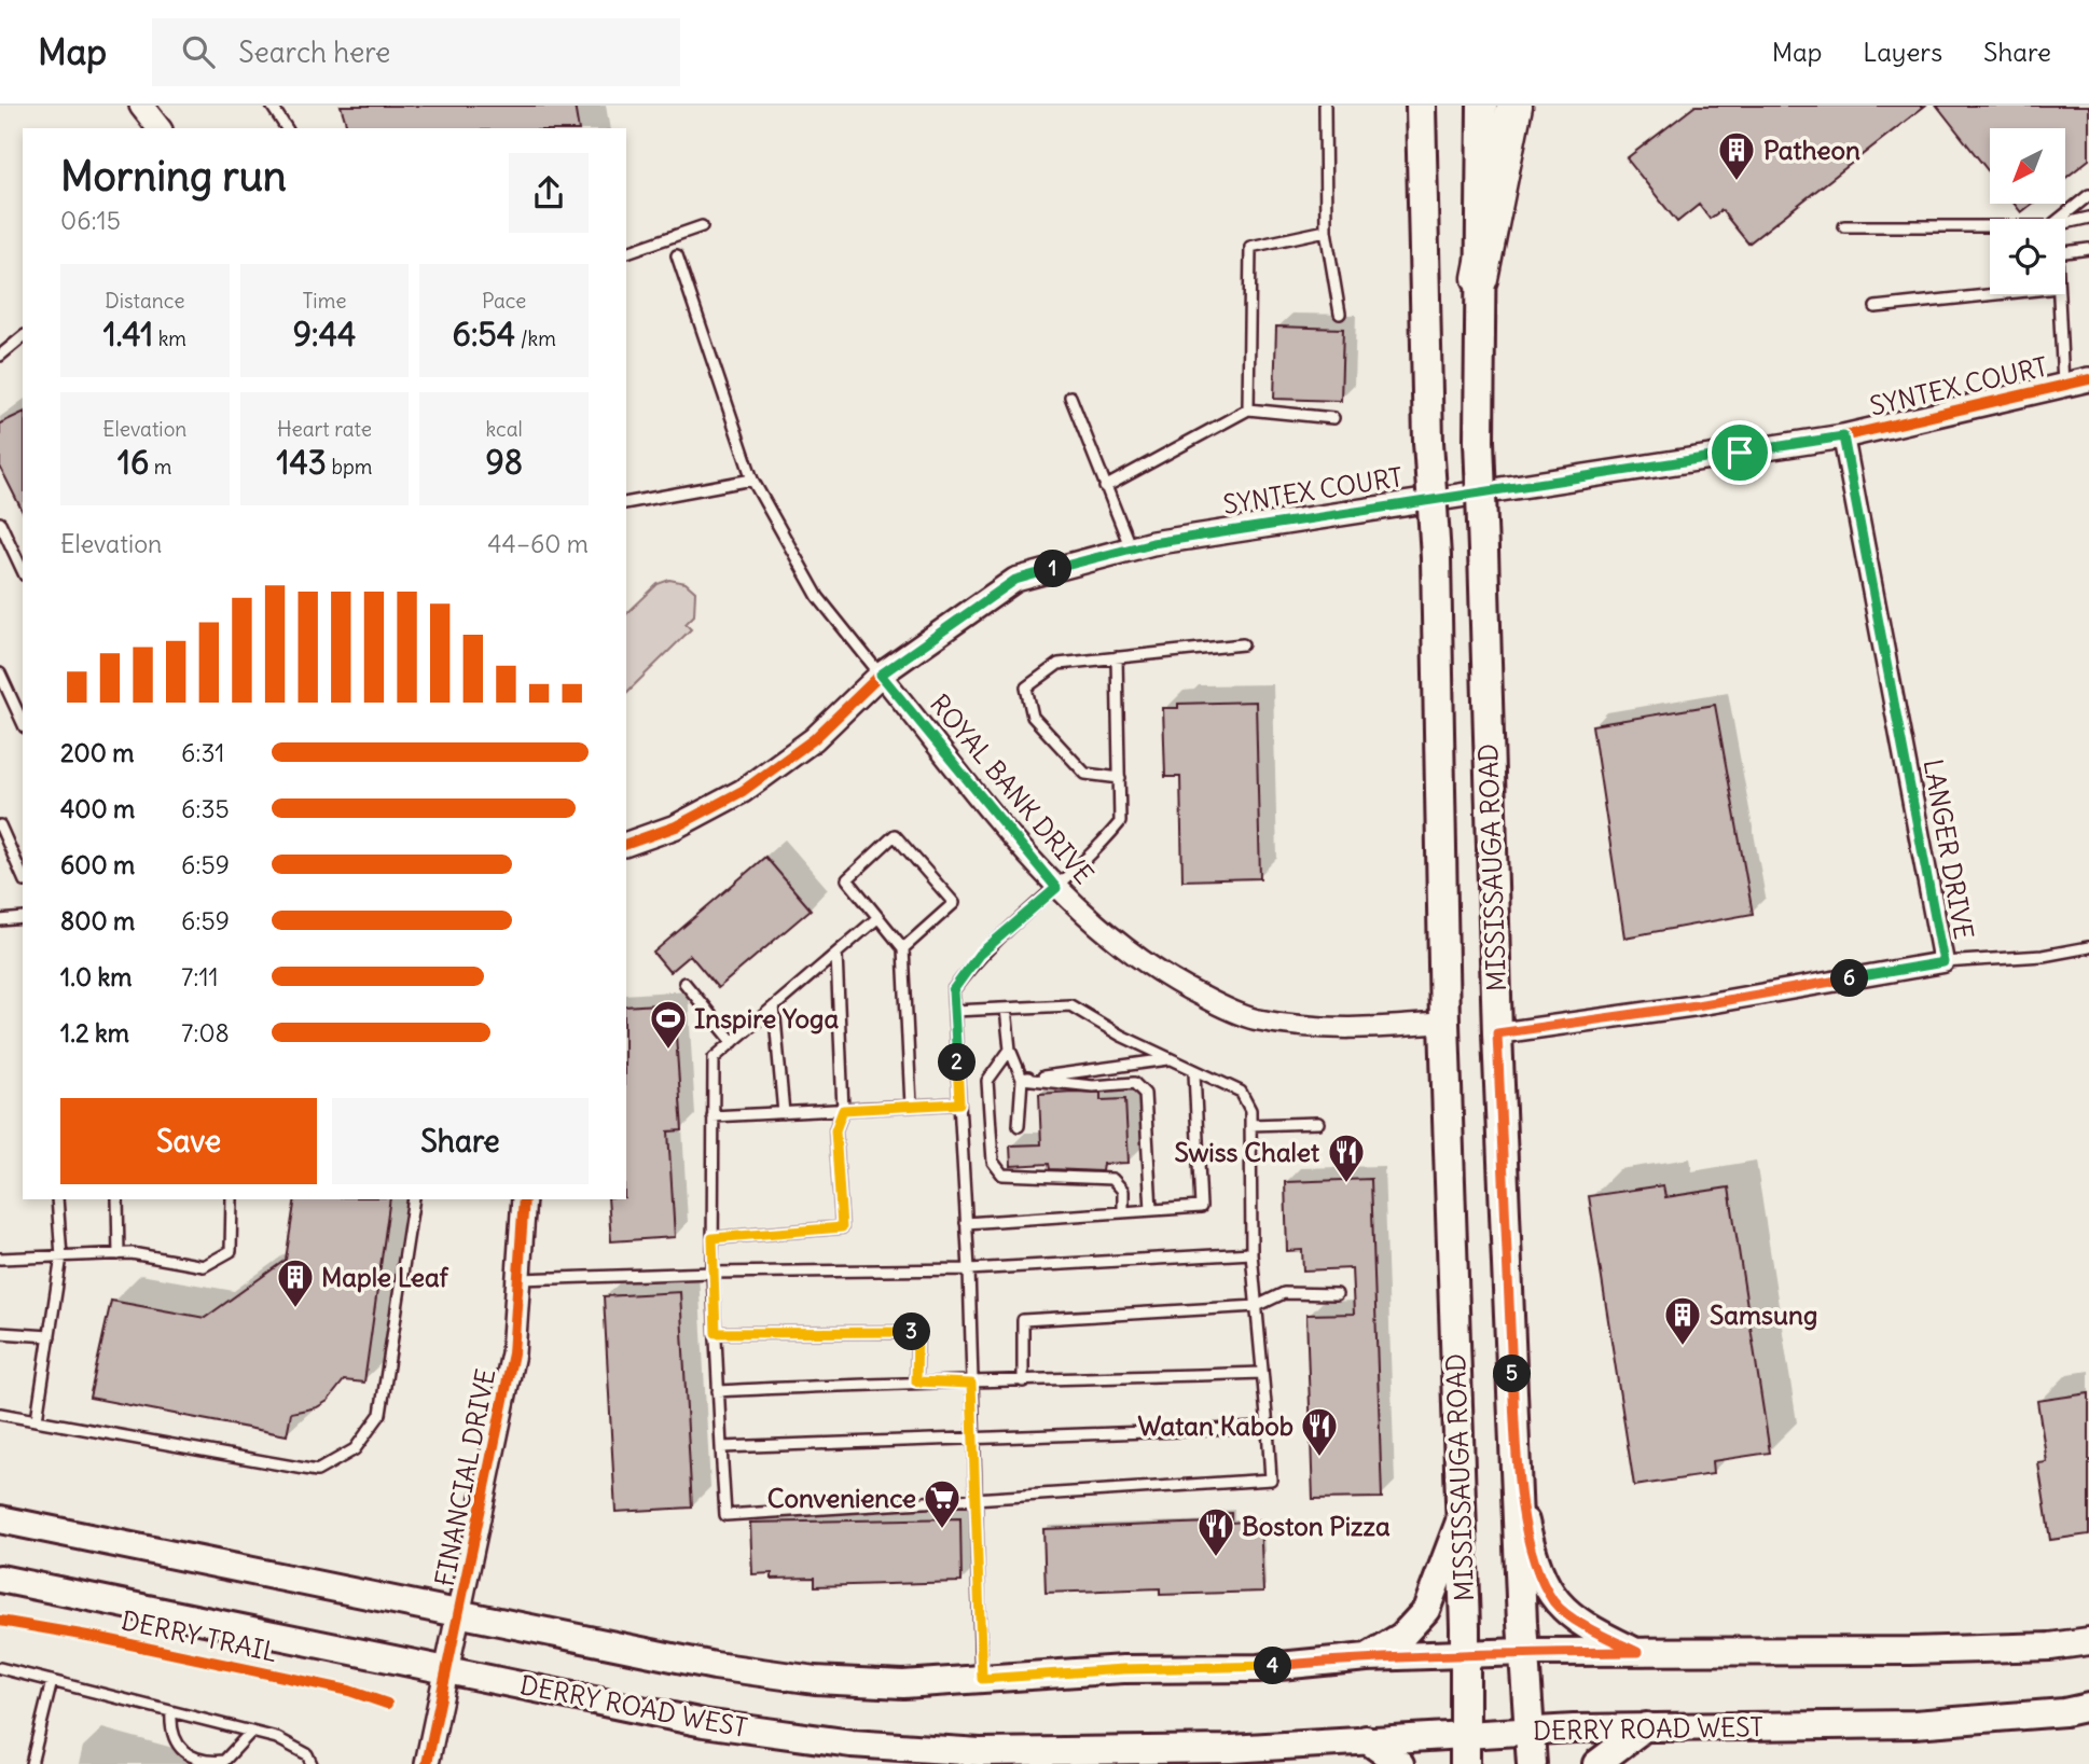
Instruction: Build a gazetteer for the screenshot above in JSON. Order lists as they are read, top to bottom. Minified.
{"streets":{"main road":["MISSISSAUGA ROAD","DERRY ROAD WEST"],"street":["SYNTEX COURT","ROYAL BANK DRIVE","LANGER DRIVE","FINANCIAL DRIVE"],"cycle path":["DERRY TRAIL"]},"crossings":[["SYNTEX COURT","ROYAL BANK DRIVE"],["SYNTEX COURT","LANGER DRIVE"],["ROYAL BANK DRIVE","MISSISSAUGA ROAD"],["LANGER DRIVE","MISSISSAUGA ROAD"],["MISSISSAUGA ROAD","DERRY ROAD WEST"],["FINANCIAL DRIVE","DERRY ROAD WEST"]],"places":{"building":["Patheon","Maple Leaf","Samsung"],"sports":["Inspire Yoga"],"restaurant":["Swiss Chalet","Watan Kabob","Boston Pizza"],"supermarket":["Convenience"]},"north":"bottom left","page":{"header":"Map","search":"Search here","nav":["Map","Layers","Share"],"heading":["Morning run","06:15"],"stats":[["Distance","1.41 km"],["Time","9:44"],["Pace","6:54 /km"],["Elevation","16 m"],["Heart rate","143 bpm"],["kcal","98"]],"chart":["Elevation","44–60 m"],"pins":["1","6","2","3","5","4"],"list":[{"name":"200 m","note":"6:31"},{"name":"400 m","note":"6:35"},{"name":"600 m","note":"6:59"},{"name":"800 m","note":"6:59"},{"name":"1.0 km","note":"7:11"},{"name":"1.2 km","note":"7:08"}],"buttons":["Save","Share"]}}
